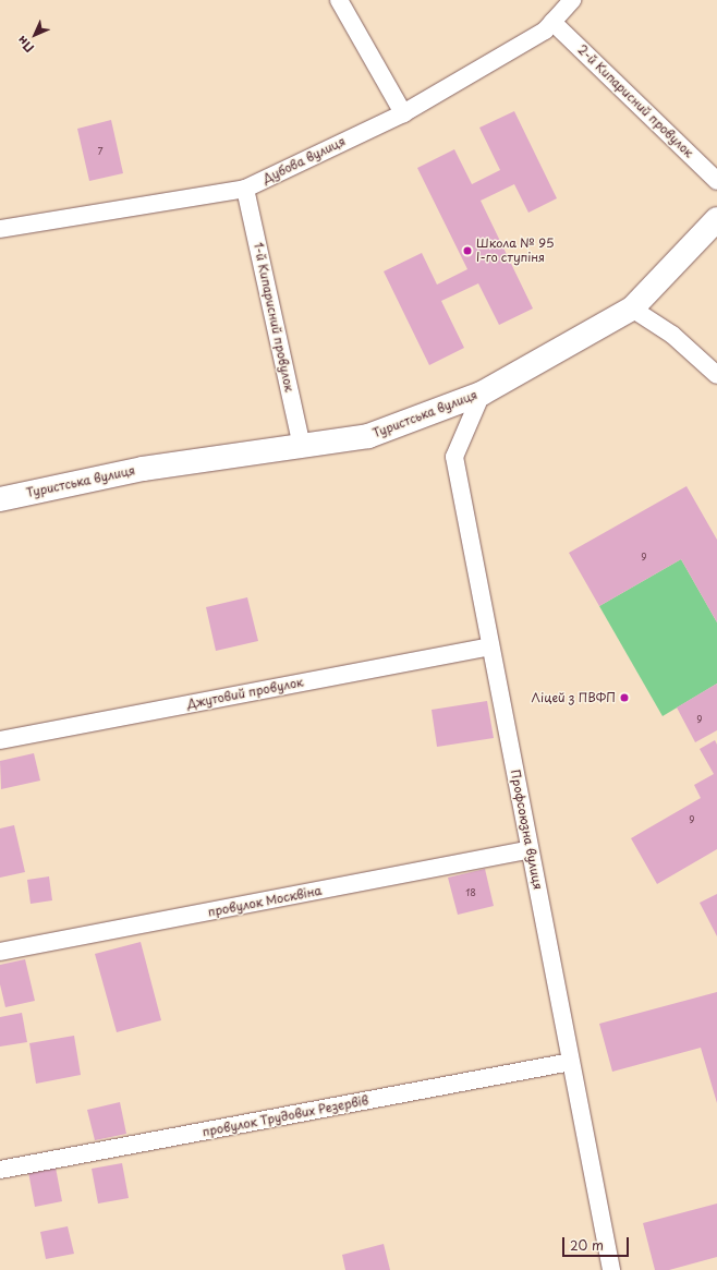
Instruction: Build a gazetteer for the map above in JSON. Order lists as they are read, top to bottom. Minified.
{"streets":{"street":["2-й Кипарисний провулок","Дубова вулиця","1-й Кипарисний провулок","Туристська вулиця","Джутовий провулок","Профсоюзна вулиця","провулок Москвіна","провулок Трудових Резервів"]},"crossings":[["2-й Кипарисний провулок","Дубова вулиця"],["Дубова вулиця","1-й Кипарисний провулок"],["1-й Кипарисний провулок","Туристська вулиця"],["Туристська вулиця","Профсоюзна вулиця"],["Джутовий провулок","Профсоюзна вулиця"],["Профсоюзна вулиця","провулок Москвіна"],["Профсоюзна вулиця","провулок Трудових Резервів"]],"places":["Школа № 95 І-го ступіня","Ліцей з ПВФП"],"house_numbers":["7","9","9","9","18"],"scale_bar":"20 m","north":"bottom left"}
